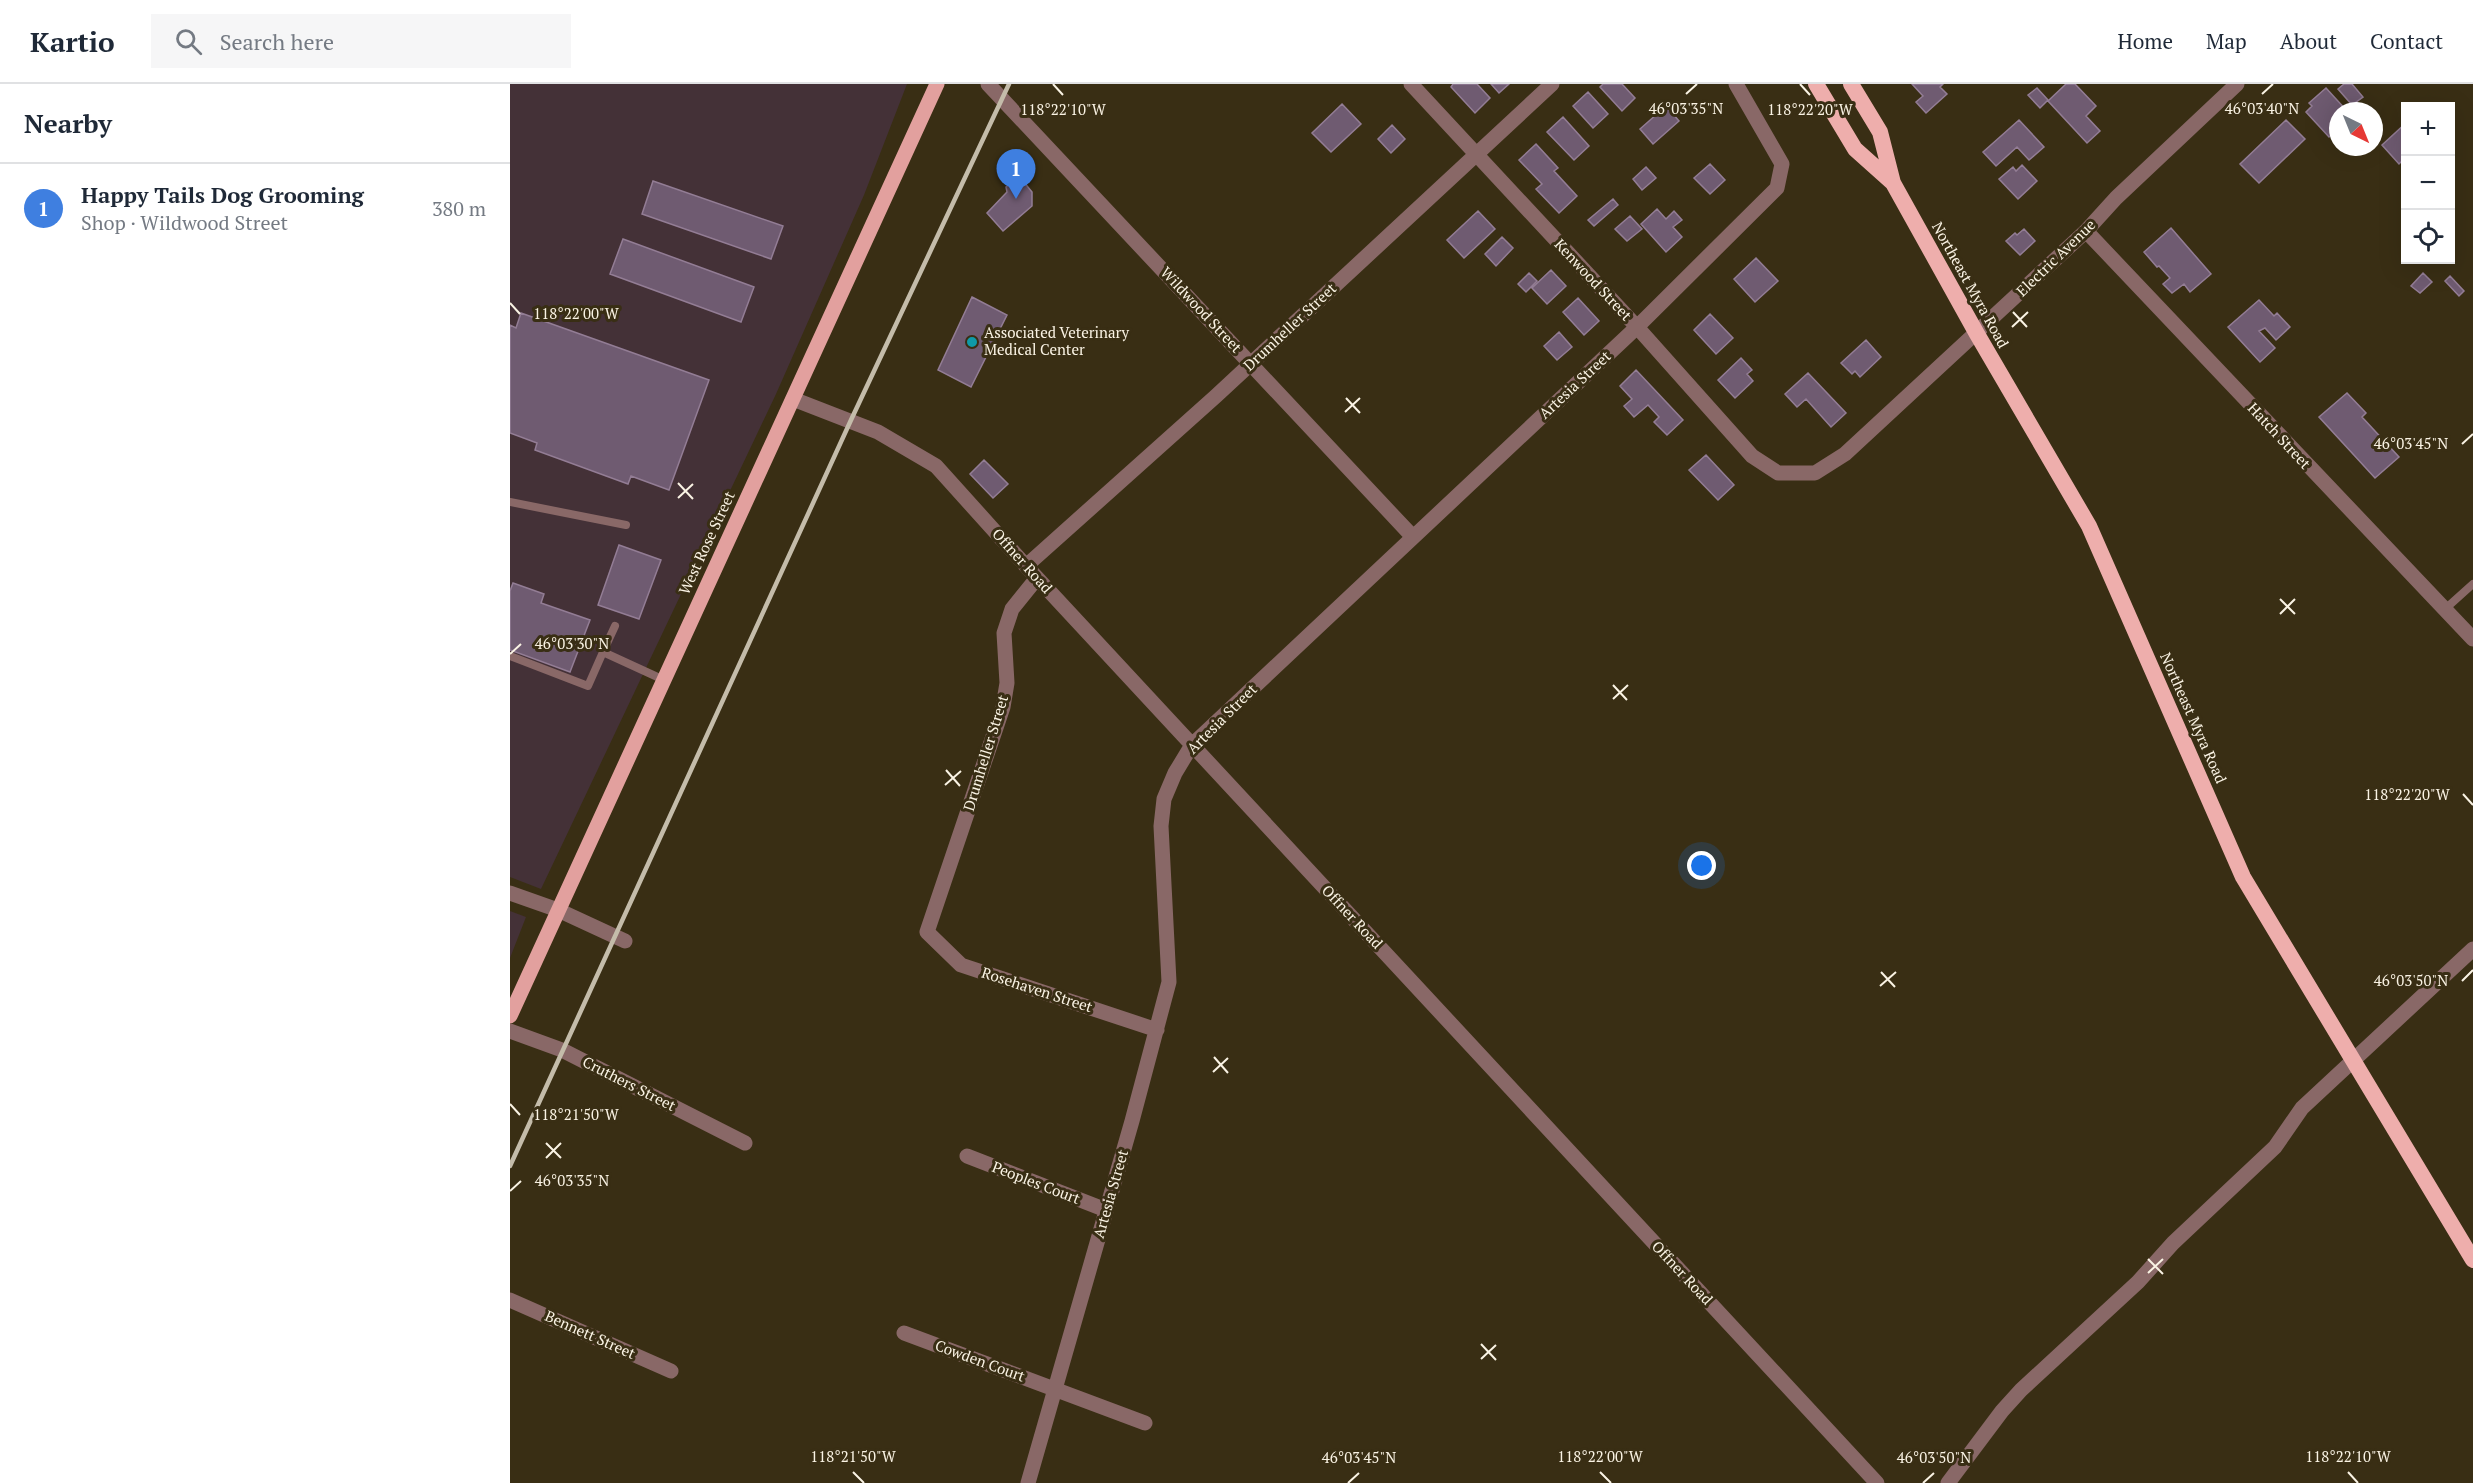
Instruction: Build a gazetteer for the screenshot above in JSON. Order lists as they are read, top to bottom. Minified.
{"streets":{"highway":["Northeast Myra Road"],"main road":["West Rose Street"],"street":["Electric Avenue","Kenwood Street","Wildwood Street","Drumheller Street","Artesia Street","Hatch Street","Offner Road","Rosehaven Street","Cruthers Street","Peoples Court","Bennett Street","Cowden Court"]},"crossings":[["Electric Avenue","Kenwood Street"],["Electric Avenue","Northeast Myra Road"],["Electric Avenue","Hatch Street"],["Kenwood Street","Drumheller Street"],["Kenwood Street","Artesia Street"],["Wildwood Street","Drumheller Street"],["Wildwood Street","Artesia Street"],["Drumheller Street","Offner Road"],["Drumheller Street","Rosehaven Street"],["Artesia Street","Offner Road"],["Artesia Street","Rosehaven Street"],["Artesia Street","Peoples Court"],["Artesia Street","Cowden Court"],["West Rose Street","Offner Road"]],"places":["Associated Veterinary Medical Center"],"north":"bottom right","page":{"header":"Kartio","search":"Search here","nav":["Home","Map","About","Contact"],"heading":"Nearby","map_buttons":["+","−"],"pins":"1","list":[{"mark":"1","name":"Happy Tails Dog Grooming","note":"Shop · Wildwood Street","value":"380 m"}]},"coordinates":["46°03'35\"N","46°03'40\"N","118°22'10\"W","118°22'20\"W","118°22'00\"W","46°03'45\"N","46°03'30\"N","46°03'50\"N","118°21'50\"W"]}
